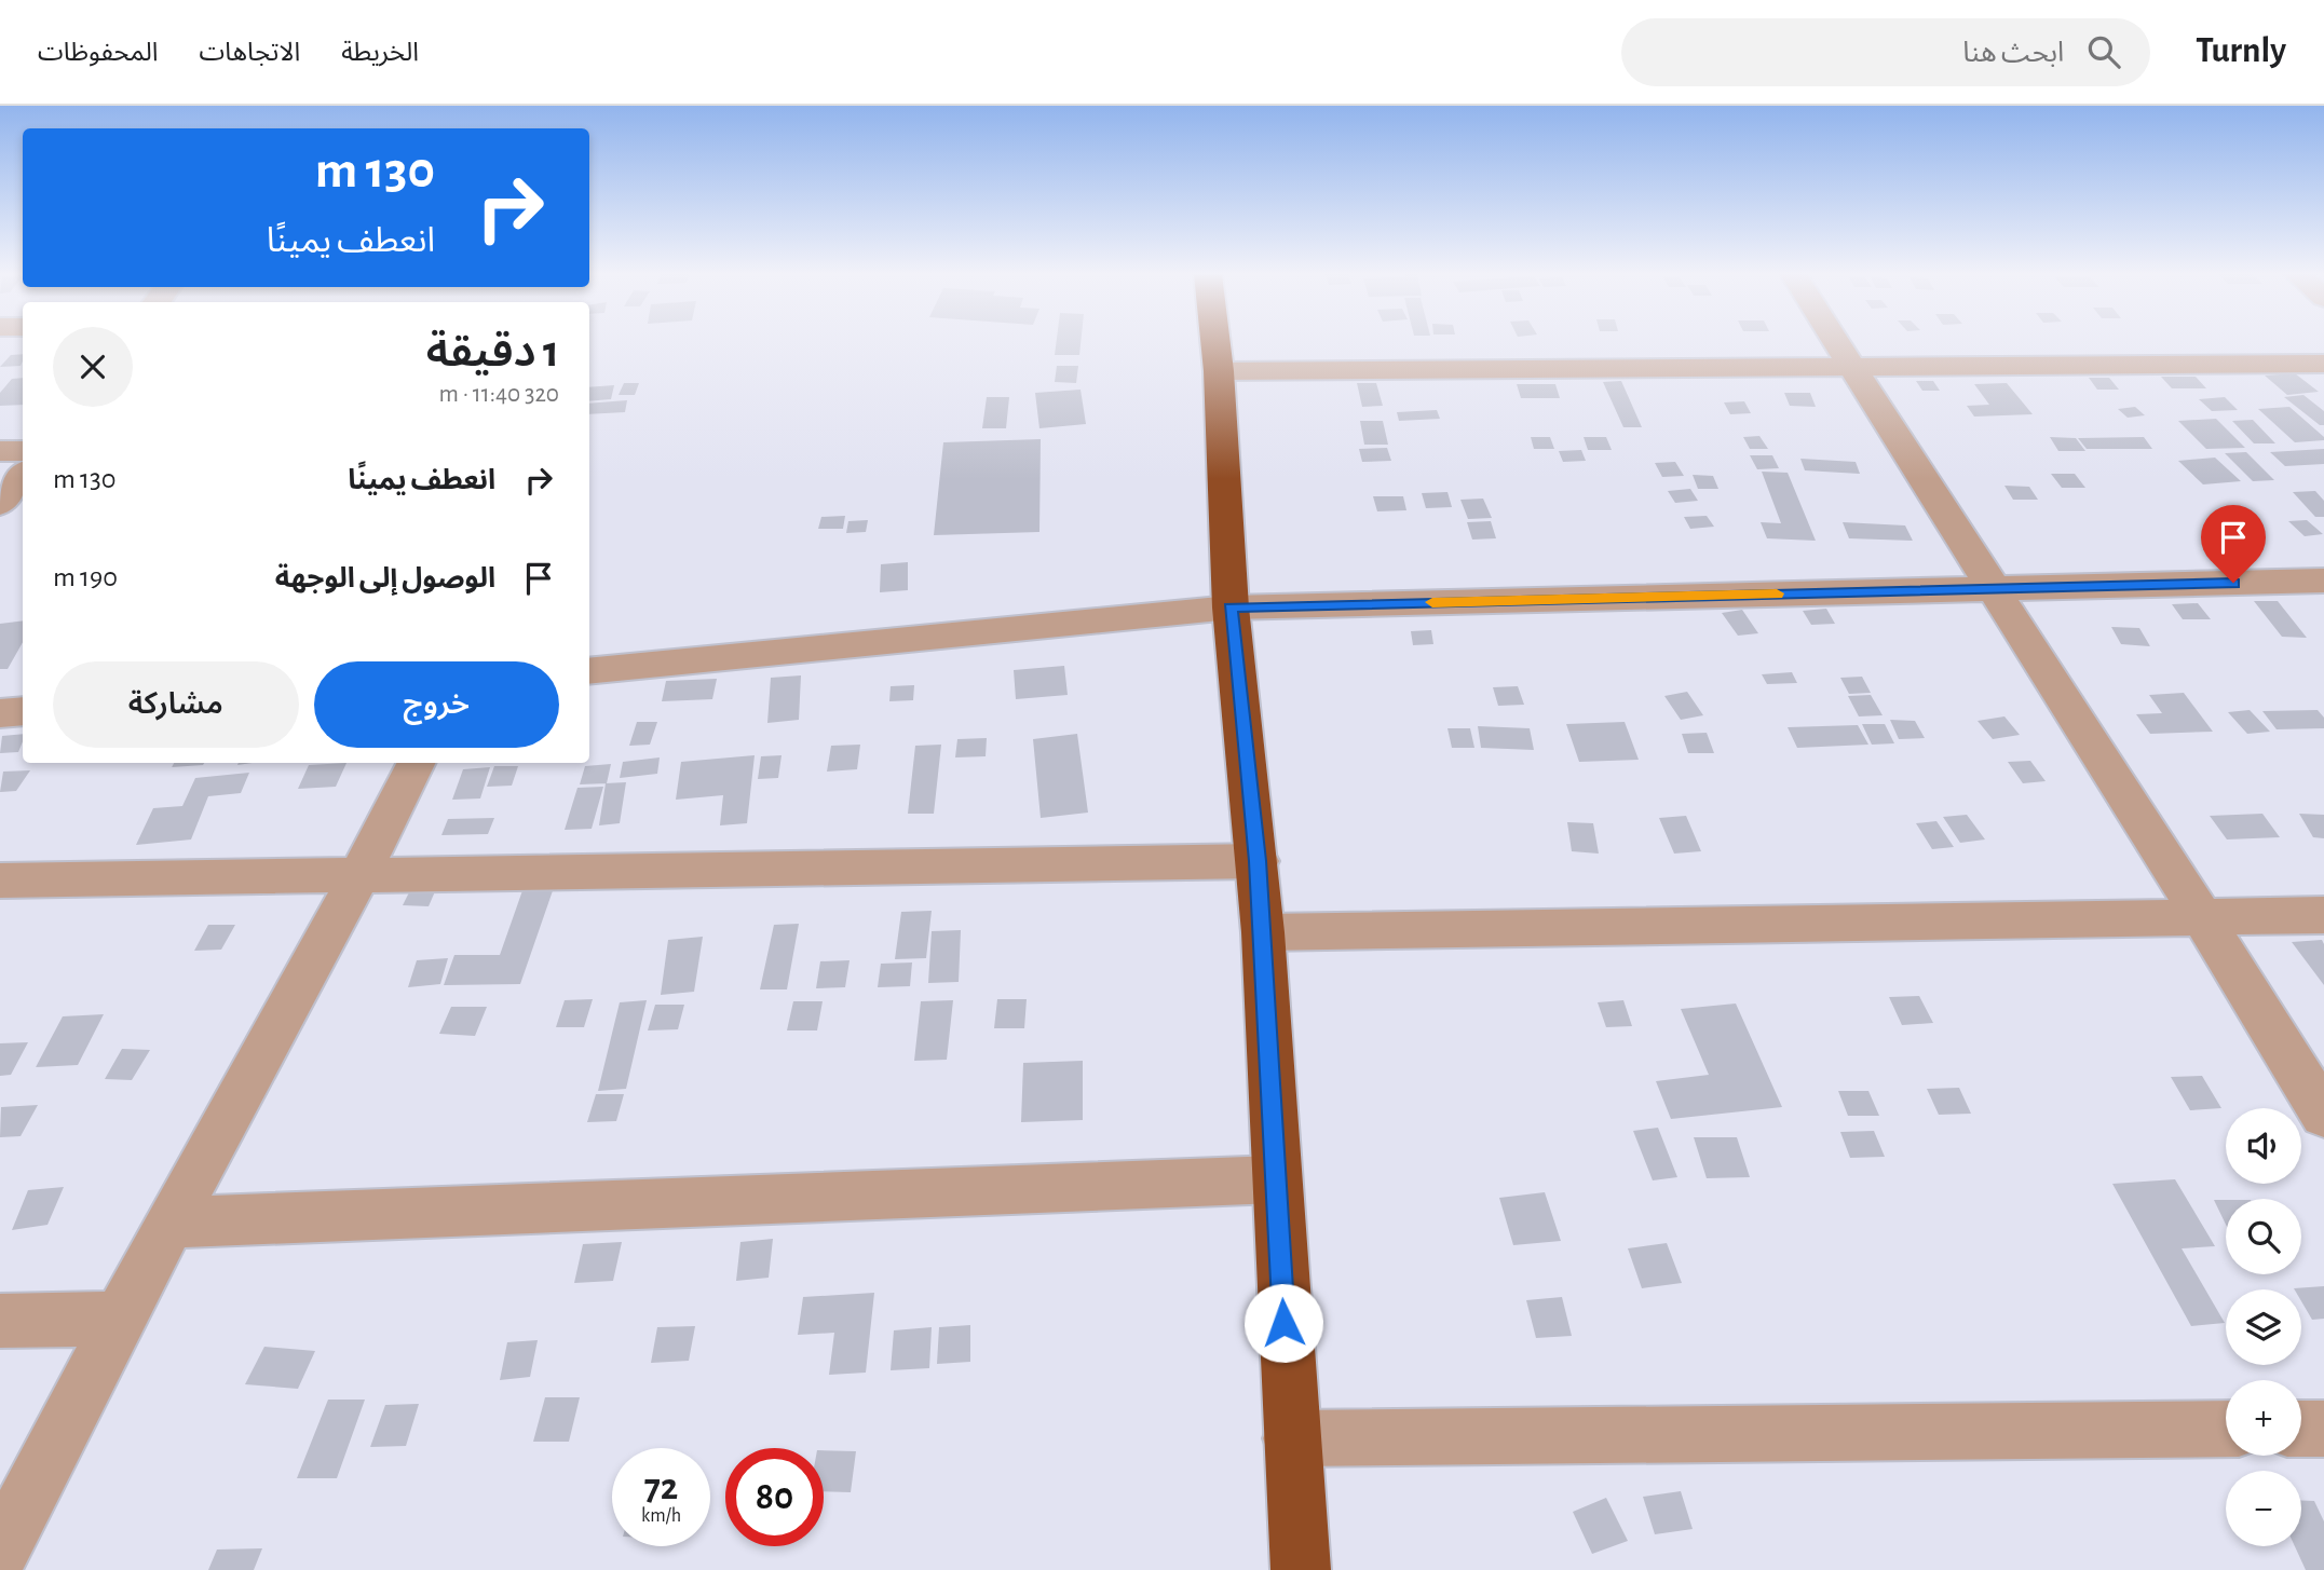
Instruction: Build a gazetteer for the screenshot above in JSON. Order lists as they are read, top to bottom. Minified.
{"page":{"header":"Turnly","search":"ابحث هنا","nav":["الخريطة","الاتجاهات","المحفوظات"],"turn":["130 m","انعطف يمينًا"],"heading":["1 دقيقة","320 m · 11:40"],"list":[{"name":"انعطف يمينًا","value":"130 m"},{"name":"الوصول إلى الوجهة","value":"190 m"}],"buttons":["خروج","مشاركة"],"map_buttons":["+","−"],"speed":"72 km/h","limit":"80"}}
